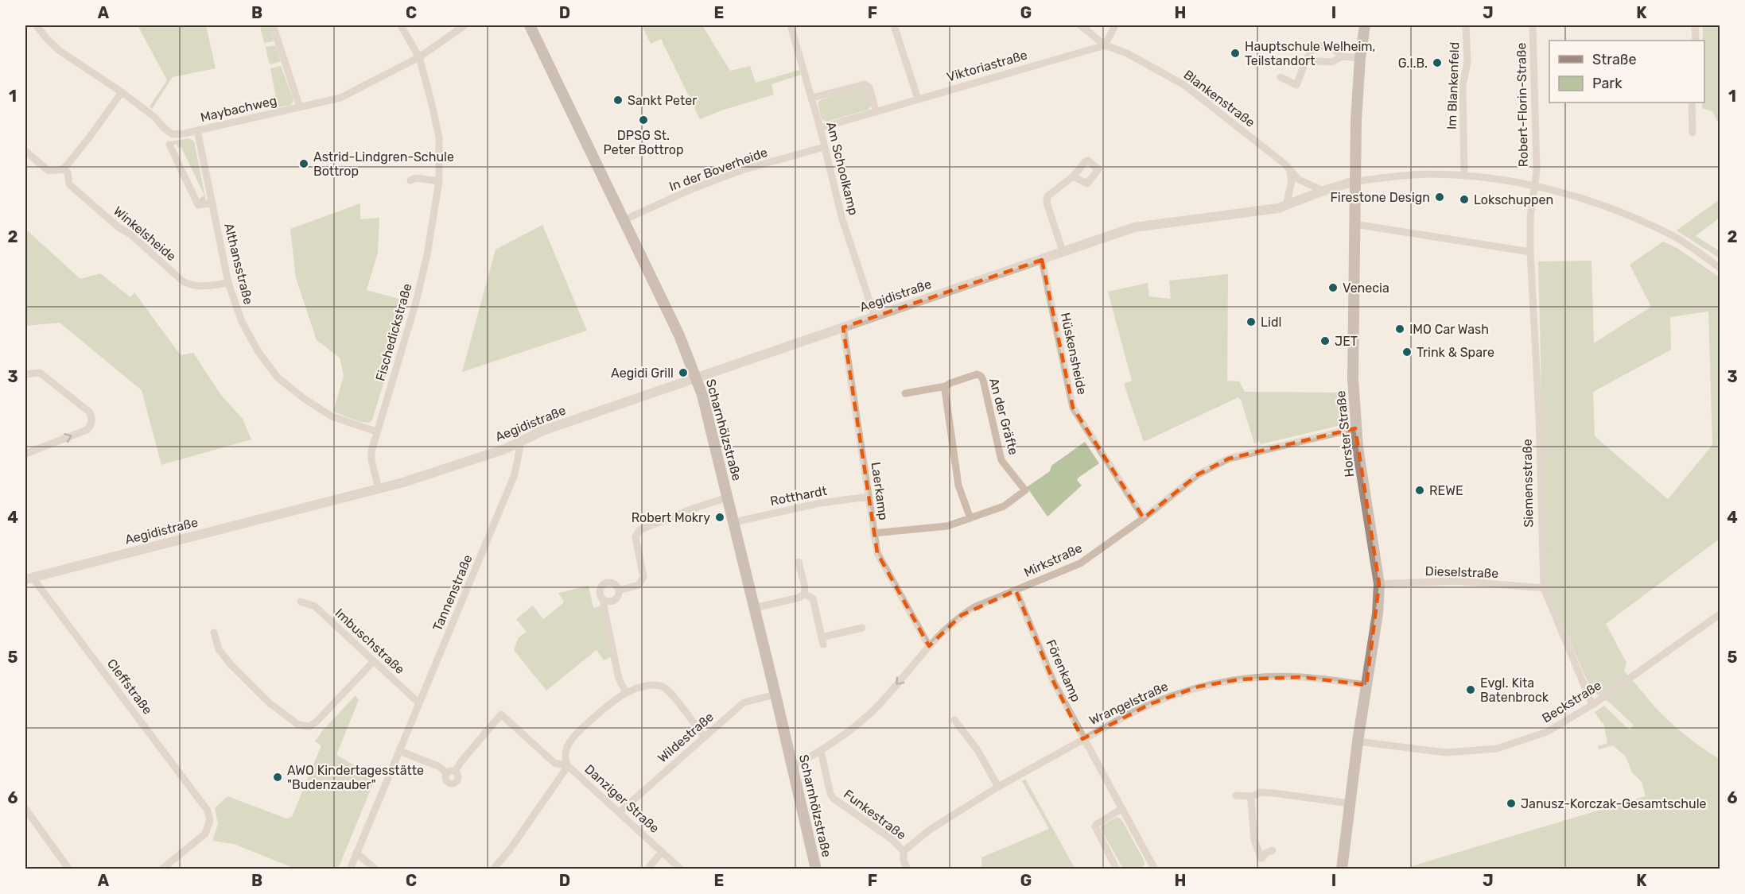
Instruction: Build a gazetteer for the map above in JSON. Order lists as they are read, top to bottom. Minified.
{"streets":{"main road":["Scharnhölzstraße","Horster Straße"],"street":["Viktoriastraße","Im Blankenfeld","Blankenstraße","Robert-Florin-Straße","Maybachweg","Am Schoolkamp","In der Boverheide","Winkelsheide","Althansstraße","Aegidistraße","Fischedickstraße","Hüskensheide","An der Gräfte","Siemensstraße","Laerkamp","Rotthardt","Mirkstraße","Dieselstraße","Tannenstraße","Imbuschstraße","Förenkamp","Cleffstraße","Beckstraße","Wrangelstraße","Wildestraße","Danziger Straße","Funkestraße"]},"crossings":[["Viktoriastraße","Blankenstraße"],["Viktoriastraße","Am Schoolkamp"],["Blankenstraße","Aegidistraße"],["Robert-Florin-Straße","Siemensstraße"],["Maybachweg","Althansstraße"],["Maybachweg","Fischedickstraße"],["Am Schoolkamp","In der Boverheide"],["Am Schoolkamp","Aegidistraße"],["In der Boverheide","Scharnhölzstraße"],["Winkelsheide","Althansstraße"],["Althansstraße","Fischedickstraße"],["Aegidistraße","Fischedickstraße"],["Aegidistraße","Hüskensheide"],["Aegidistraße","Scharnhölzstraße"],["Aegidistraße","Horster Straße"],["Aegidistraße","Laerkamp"],["Aegidistraße","Tannenstraße"],["Aegidistraße","Cleffstraße"],["Hüskensheide","Mirkstraße"],["An der Gräfte","Laerkamp"],["Scharnhölzstraße","Rotthardt"],["Scharnhölzstraße","Mirkstraße"],["Scharnhölzstraße","Wildestraße"],["Horster Straße","Mirkstraße"],["Horster Straße","Dieselstraße"],["Horster Straße","Beckstraße"],["Horster Straße","Wrangelstraße"],["Siemensstraße","Dieselstraße"],["Siemensstraße","Beckstraße"],["Laerkamp","Rotthardt"],["Laerkamp","Mirkstraße"],["Mirkstraße","Förenkamp"],["Mirkstraße","Funkestraße"],["Tannenstraße","Imbuschstraße"],["Tannenstraße","Danziger Straße"],["Förenkamp","Wrangelstraße"],["Wrangelstraße","Funkestraße"],["Wildestraße","Danziger Straße"]],"places":["Hauptschule Welheim, Teilstandort","G.I.B.","Sankt Peter","DPSG St. Peter Bottrop","Astrid-Lindgren-Schule Bottrop","Firestone Design","Lokschuppen","Venecia","Lidl","IMO Car Wash","JET","Trink & Spare","Aegidi Grill","REWE","Robert Mokry","Evgl. Kita Batenbrock","AWO Kindertagesstätte \"Budenzauber\"","Janusz-Korczak-Gesamtschule"],"legend":["Straße","Park"],"grid":{"columns":["A","B","C","D","E","F","G","H","I","J","K"],"rows":["1","2","3","4","5","6"]}}
